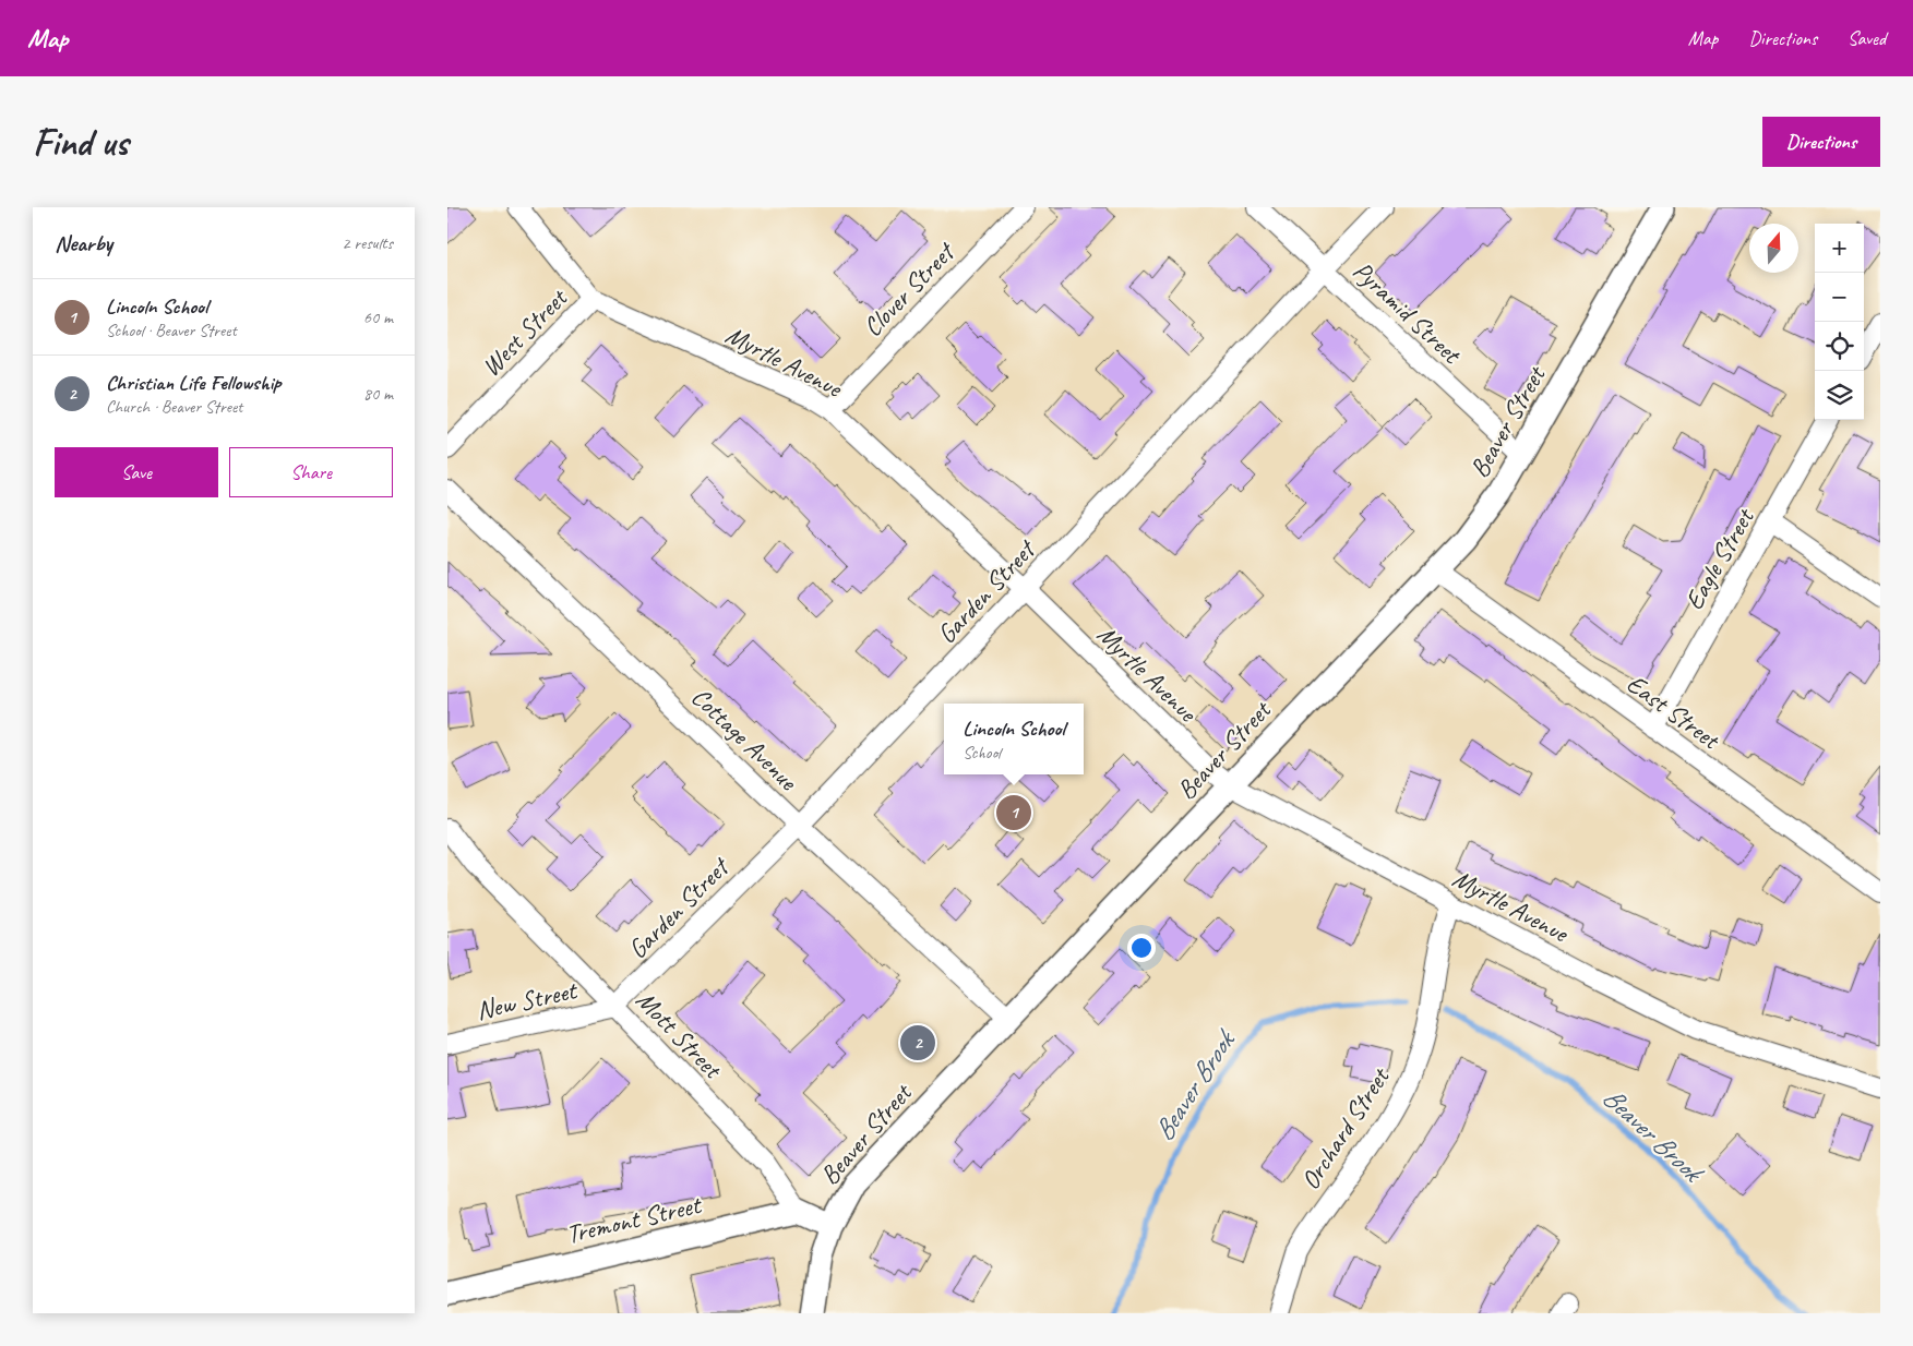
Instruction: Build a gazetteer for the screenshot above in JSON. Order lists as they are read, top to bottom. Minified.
{"streets":{"street":["Clover Street","Pyramid Street","West Street","Myrtle Avenue","Beaver Street","Eagle Street","Garden Street","East Street","Cottage Avenue","New Street","Mott Street","Orchard Street","Tremont Street"]},"crossings":[["Clover Street","Myrtle Avenue"],["Pyramid Street","Beaver Street"],["Pyramid Street","Garden Street"],["West Street","Myrtle Avenue"],["Myrtle Avenue","Beaver Street"],["Myrtle Avenue","Garden Street"],["Myrtle Avenue","Orchard Street"],["Beaver Street","East Street"],["Beaver Street","Cottage Avenue"],["Eagle Street","East Street"],["Garden Street","Cottage Avenue"],["Garden Street","New Street"],["Garden Street","Mott Street"],["New Street","Mott Street"],["Mott Street","Tremont Street"]],"water":["Beaver Brook"],"north":"top","page":{"header":"Map","nav":["Map","Directions","Saved"],"buttons":["Directions",["Save","Share"]],"title":"Find us","heading":["Nearby","2 results"],"map_buttons":["+","−"],"list":[{"mark":"1","name":"Lincoln School","note":"School · Beaver Street","value":"60 m"},{"mark":"2","name":"Christian Life Fellowship","note":"Church · Beaver Street","value":"80 m"}],"popup":["Lincoln School","School"],"pins":["1","2"]}}
